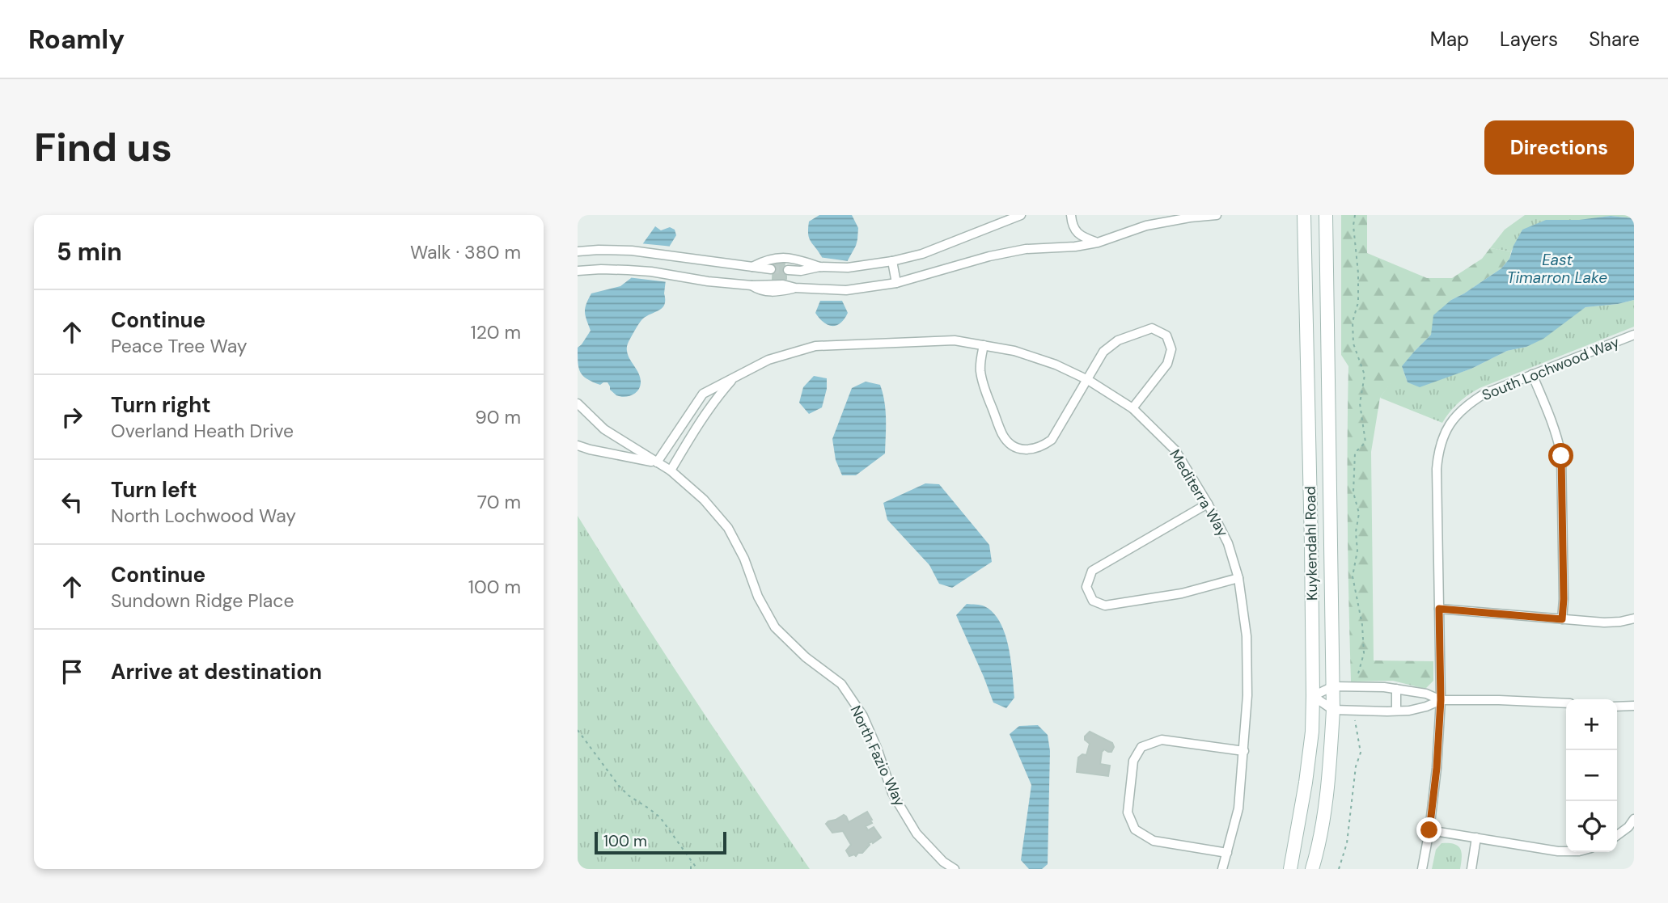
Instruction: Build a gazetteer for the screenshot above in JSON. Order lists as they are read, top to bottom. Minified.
{"streets":{"main road":["Kuykendahl Road"],"street":["South Lochwood Way","Mediterra Way","North Fazio Way"]},"crossings":[["Mediterra Way","North Fazio Way"]],"water":["East Timarron Lake"],"scale_bar":"100 m","page":{"header":"Roamly","nav":["Map","Layers","Share"],"buttons":"Directions","title":"Find us","heading":["5 min","Walk · 380 m"],"list":[["Continue","Peace Tree Way","120 m"],["Turn right","Overland Heath Drive","90 m"],["Turn left","North Lochwood Way","70 m"],["Continue","Sundown Ridge Place","100 m"],"Arrive at destination"],"map_buttons":["+","−"],"scale":"100 m"}}
